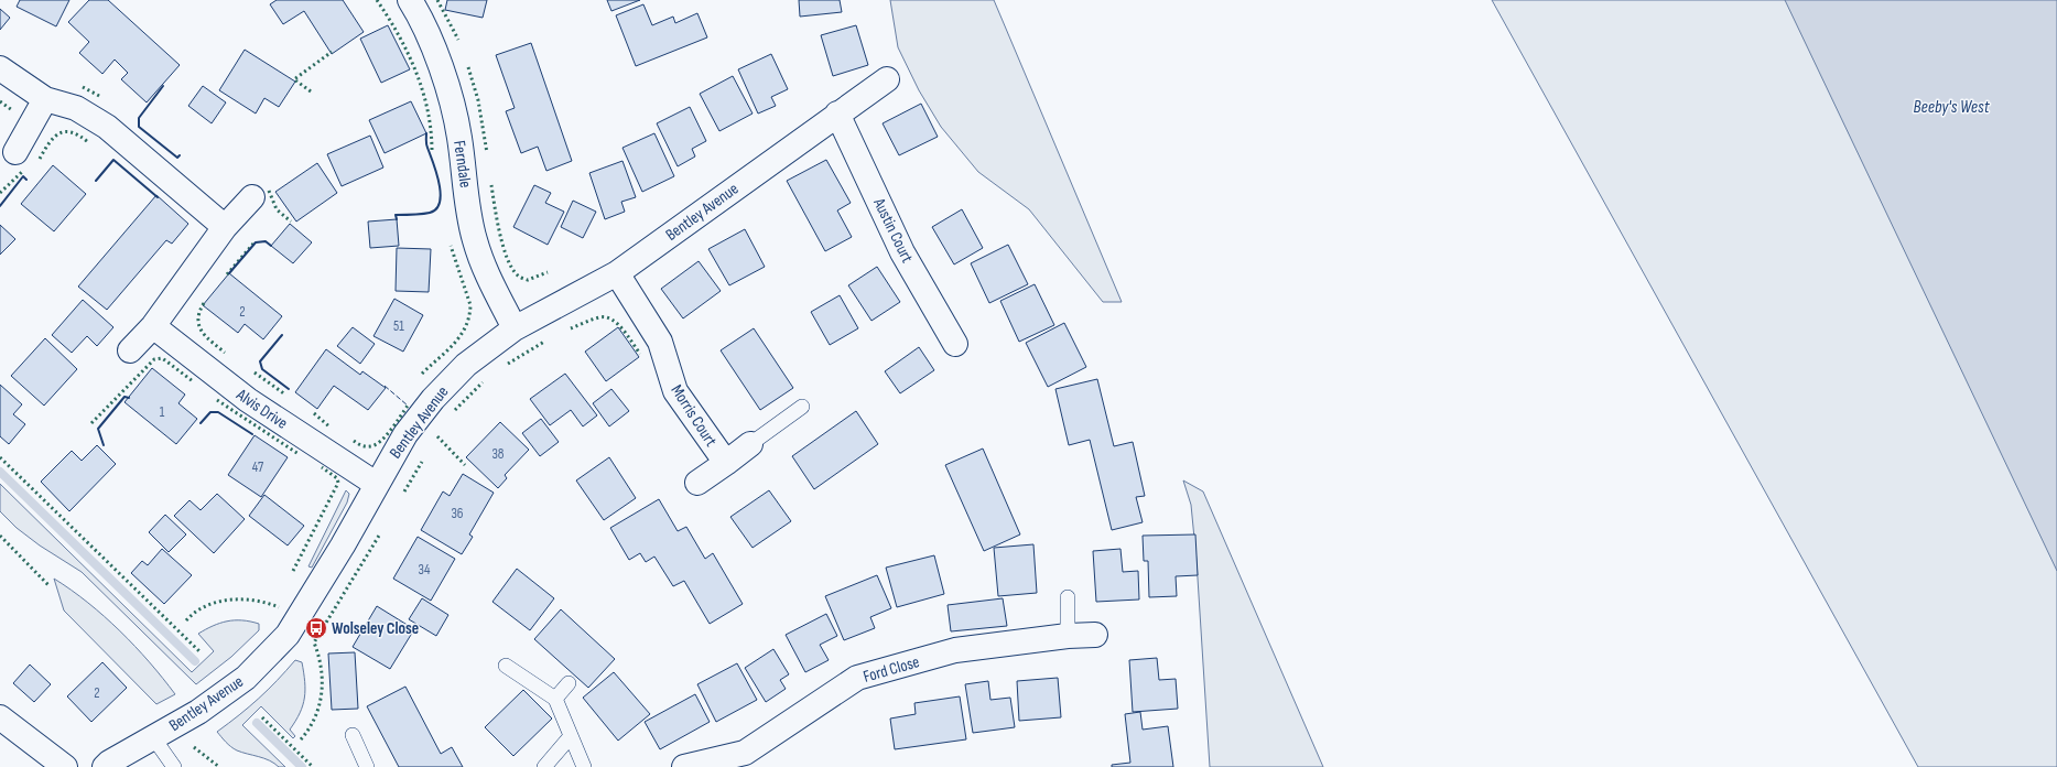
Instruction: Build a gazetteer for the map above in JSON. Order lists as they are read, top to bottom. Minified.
{"streets":{"street":["Ferndale","Bentley Avenue","Austin Court","Alvis Drive","Morris Court","Ford Close"]},"crossings":[["Ferndale","Bentley Avenue"],["Bentley Avenue","Austin Court"],["Bentley Avenue","Alvis Drive"],["Bentley Avenue","Morris Court"]],"water":["Beeby's West"],"places":{"bus stop":["Wolseley Close"]},"house_numbers":["2","51","1","38","47","36","34","2"]}
